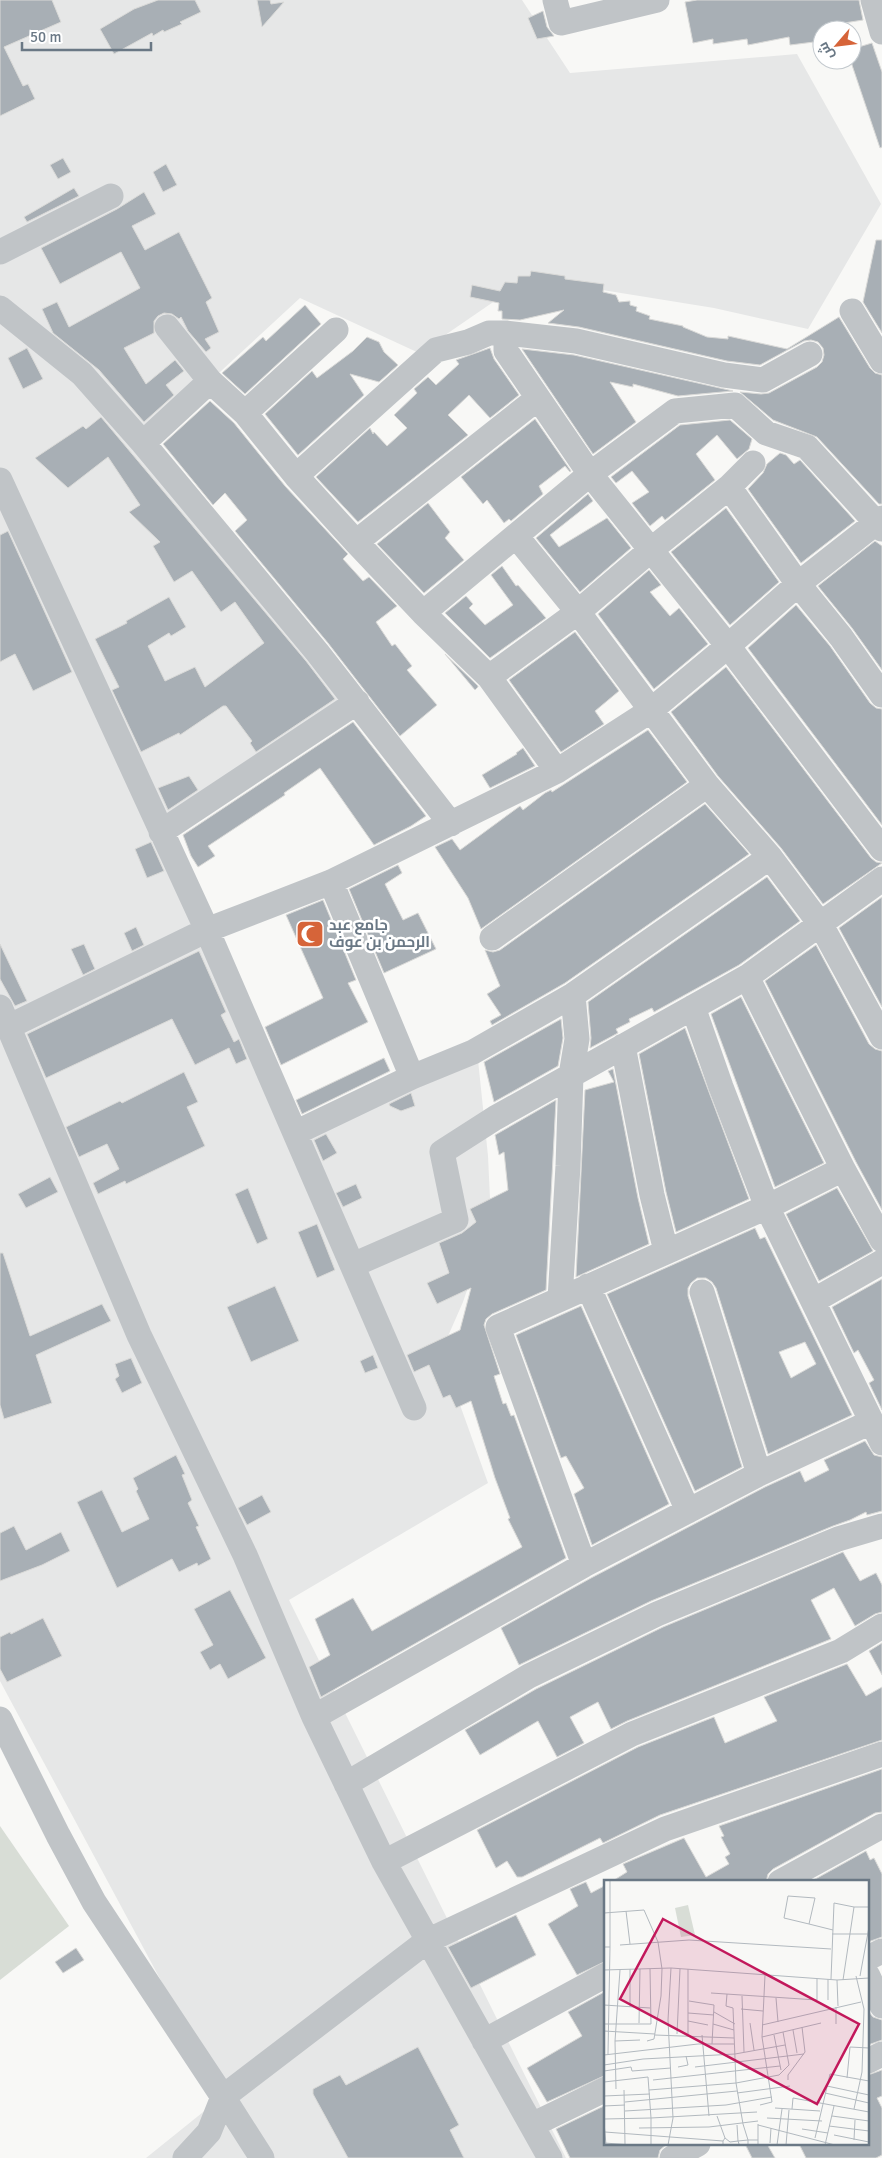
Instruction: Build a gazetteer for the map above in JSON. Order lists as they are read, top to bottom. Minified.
{"places":{"mosque":["جامع عبد الرحمن بن عوف"]},"scale_bar":"50 m","north":"bottom left"}
